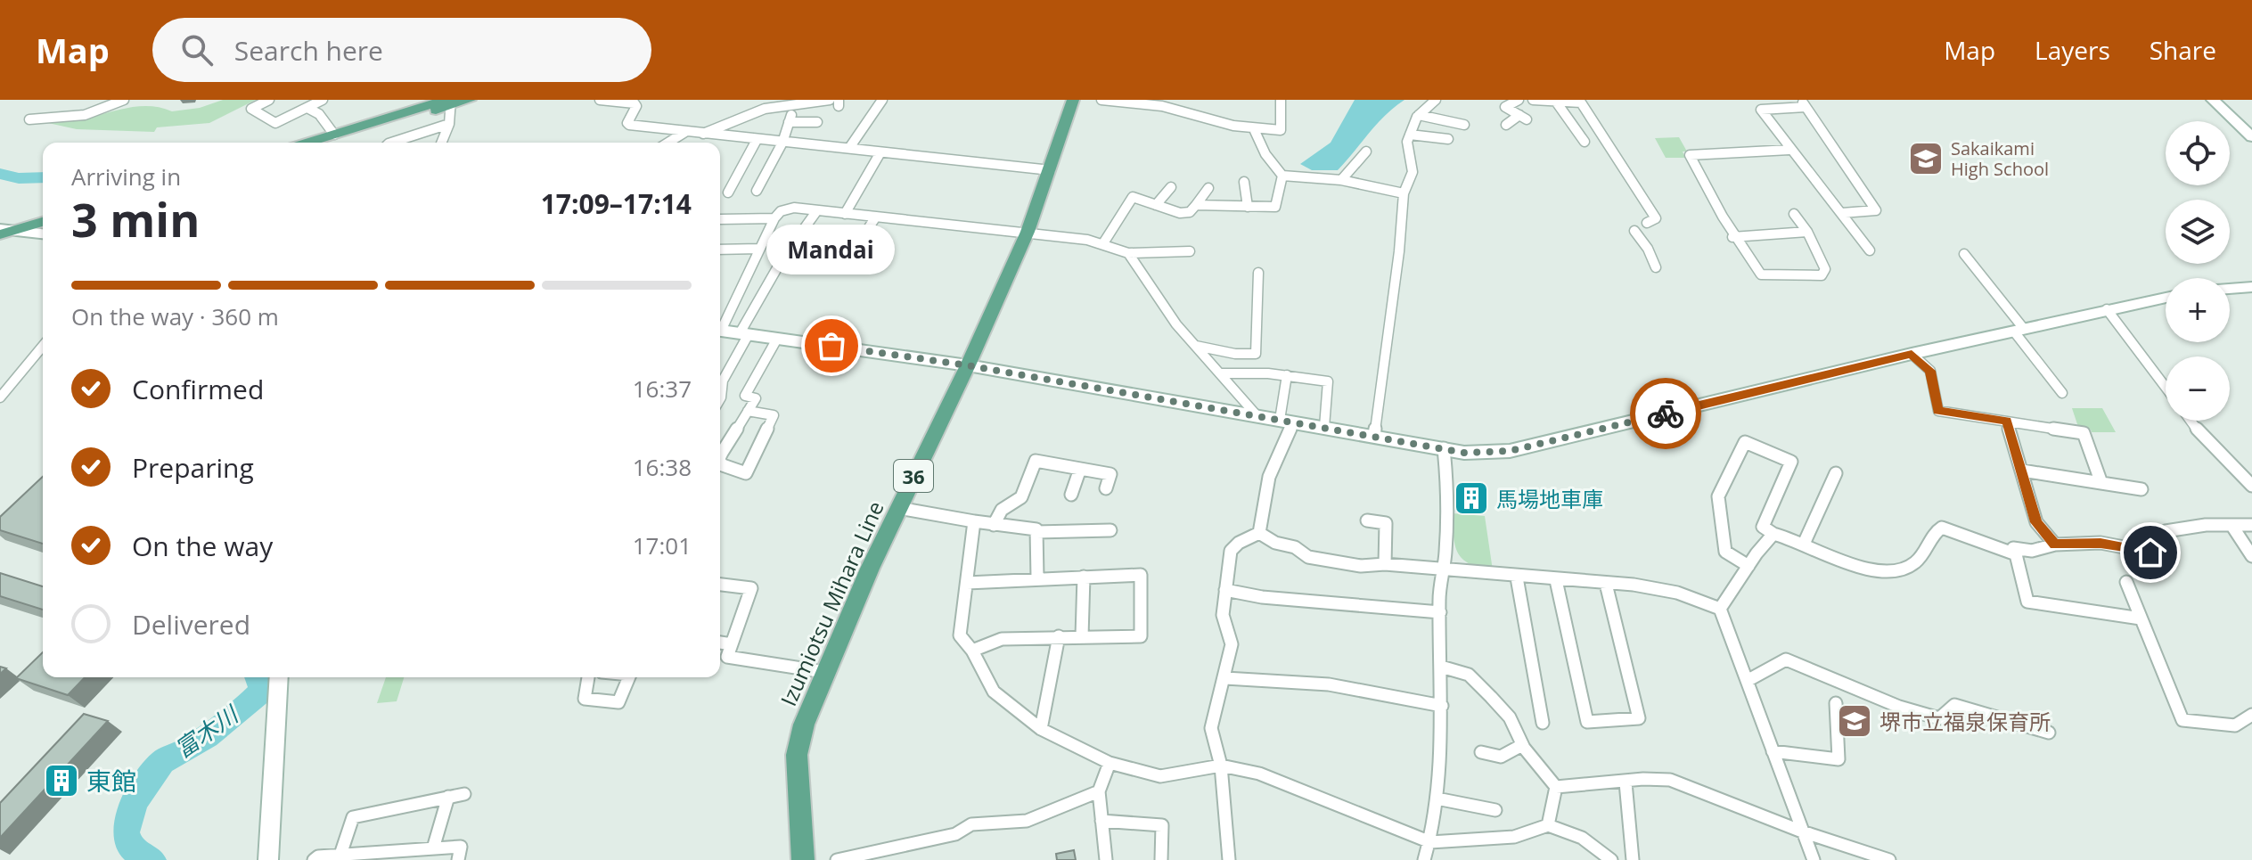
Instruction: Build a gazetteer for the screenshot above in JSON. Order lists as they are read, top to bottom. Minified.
{"streets":{"main road":["36","Izumiotsu Mihara Line"]},"water":["富木川"],"places":{"school or university":["Sakaikami High School","堺市立福泉保育所"],"other":["Mandai"],"building":["馬場地車庫","東館"]},"page":{"header":"Map","search":"Search here","nav":["Map","Layers","Share"],"map_buttons":["+","−"],"heading":["3 min","Arriving in","17:09–17:14"],"bubble":"Mandai","bar":"On the way · 360 m","list":[["Confirmed","16:37"],["Preparing","16:38"],["On the way","17:01"],"Delivered"]}}
